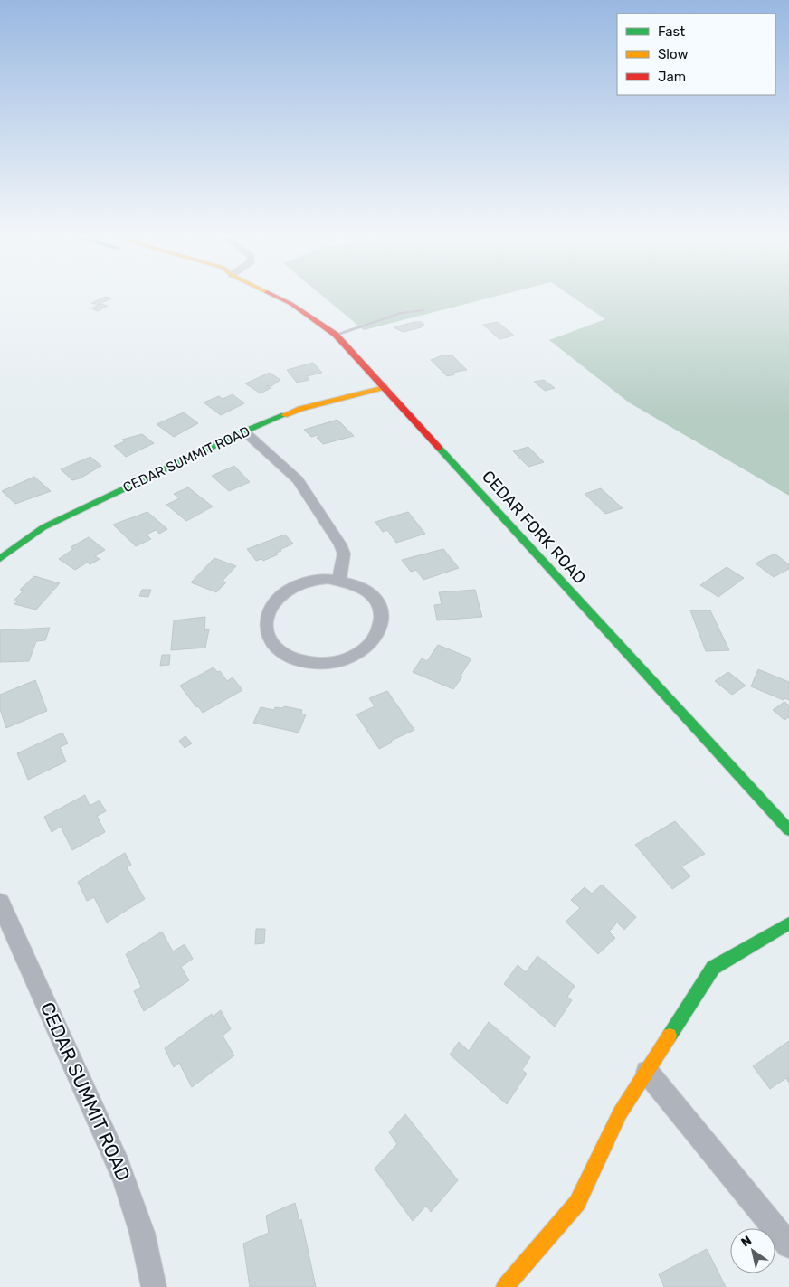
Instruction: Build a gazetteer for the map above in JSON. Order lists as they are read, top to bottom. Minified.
{"streets":{"street":["CEDAR SUMMIT ROAD","CEDAR FORK ROAD"]},"crossings":[["CEDAR SUMMIT ROAD","CEDAR FORK ROAD"]],"legend":["Fast","Slow","Jam"],"north":"top left"}
